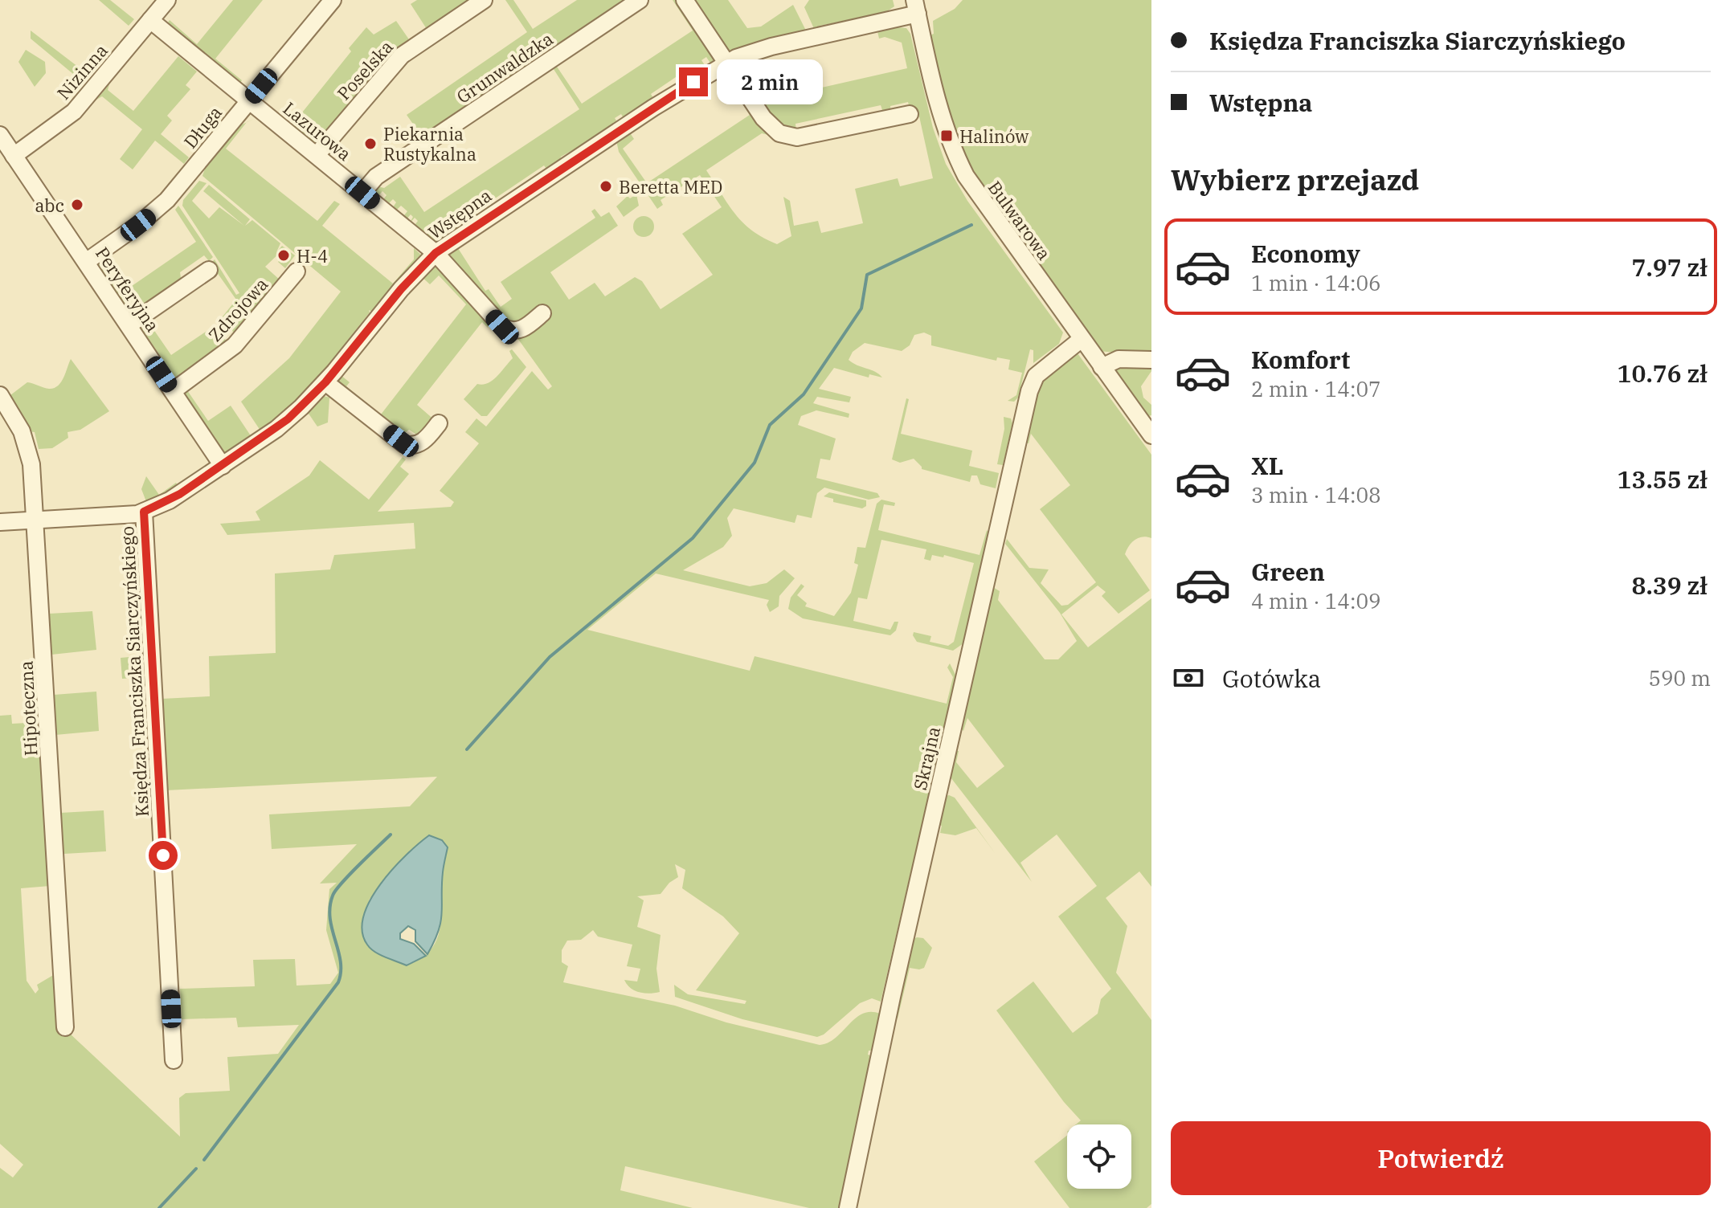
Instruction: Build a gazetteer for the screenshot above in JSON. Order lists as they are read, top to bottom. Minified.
{"streets":{"street":["Grunwaldzka","Poselska","Nizinna","Długa","Lazurowa","Wstępna","Bulwarowa","Peryferyjna","Zdrojowa","Księdza Franciszka Siarczyńskiego","Hipoteczna","Skrajna"]},"crossings":[["Grunwaldzka","Lazurowa"],["Poselska","Lazurowa"],["Nizinna","Lazurowa"],["Nizinna","Peryferyjna"],["Długa","Lazurowa"],["Długa","Peryferyjna"],["Lazurowa","Wstępna"],["Wstępna","Bulwarowa"],["Wstępna","Peryferyjna"],["Wstępna","Księdza Franciszka Siarczyńskiego"],["Wstępna","Hipoteczna"],["Bulwarowa","Skrajna"],["Peryferyjna","Zdrojowa"]],"places":{"transit":["Halinów"],"other":["Piekarnia Rustykalna","Beretta MED","abc","H-4"]},"page":{"banner":["Księdza Franciszka Siarczyńskiego","Wstępna"],"bubble":"2 min","heading":"Wybierz przejazd","list":[{"name":"Economy","note":"1 min · 14:06","value":"7.97 zł"},{"name":"Komfort","note":"2 min · 14:07","value":"10.76 zł"},{"name":"XL","note":"3 min · 14:08","value":"13.55 zł"},{"name":"Green","note":"4 min · 14:09","value":"8.39 zł"}],"pay":["Gotówka","590 m"],"buttons":"Potwierdź"}}
